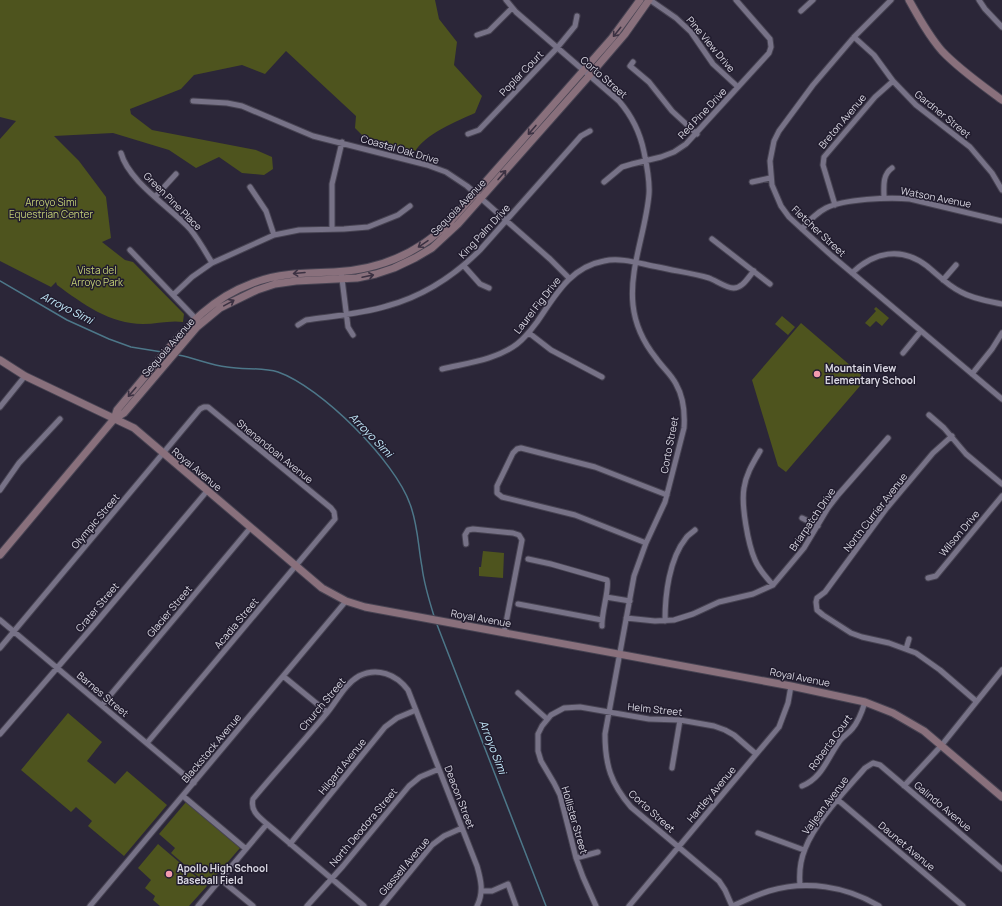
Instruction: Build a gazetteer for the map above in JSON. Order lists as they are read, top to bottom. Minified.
{"streets":{"main road":["Sequoia Avenue","Royal Avenue"],"street":["Pine View Drive","Poplar Court","Corto Street","Red Pine Drive","Gardner Street","Breton Avenue","Coastal Oak Drive","Watson Avenue","Green Pine Place","King Palm Drive","Fletcher Street","Laurel Fig Drive","Shenandoah Avenue","North Currier Avenue","Briarpatch Drive","Olympic Street","Wilson Drive","Crater Street","Glacier Street","Acadia Street","Barnes Street","Church Street","Helm Street","Roberta Court","Blackstock Avenue","Hilgard Avenue","Hartley Avenue","Deacon Street","Valjean Avenue","Galindo Avenue","Hollister Street","North Deodora Street","Daunet Avenue","Glassell Avenue"]},"crossings":[["Pine View Drive","Red Pine Drive"],["Pine View Drive","Sequoia Avenue"],["Poplar Court","Corto Street"],["Corto Street","Red Pine Drive"],["Corto Street","Sequoia Avenue"],["Corto Street","Laurel Fig Drive"],["Corto Street","Royal Avenue"],["Corto Street","Briarpatch Drive"],["Corto Street","Helm Street"],["Corto Street","Hartley Avenue"],["Gardner Street","Breton Avenue"],["Gardner Street","Fletcher Street"],["Breton Avenue","Watson Avenue"],["Coastal Oak Drive","Sequoia Avenue"],["Coastal Oak Drive","King Palm Drive"],["Coastal Oak Drive","Laurel Fig Drive"],["Watson Avenue","Fletcher Street"],["Sequoia Avenue","Royal Avenue"],["Shenandoah Avenue","Olympic Street"],["Shenandoah Avenue","Acadia Street"],["Royal Avenue","Olympic Street"],["Royal Avenue","Crater Street"],["Royal Avenue","Glacier Street"],["Royal Avenue","Acadia Street"],["Royal Avenue","Roberta Court"],["Royal Avenue","Blackstock Avenue"],["Royal Avenue","Hartley Avenue"],["Olympic Street","Barnes Street"],["Crater Street","Barnes Street"],["Glacier Street","Barnes Street"],["Acadia Street","Barnes Street"],["Barnes Street","Blackstock Avenue"],["Church Street","Hilgard Avenue"],["Church Street","Deacon Street"],["Helm Street","Hartley Avenue"],["Helm Street","Hollister Street"],["Hilgard Avenue","Deacon Street"],["Deacon Street","North Deodora Street"],["Deacon Street","Glassell Avenue"],["Valjean Avenue","Galindo Avenue"],["Valjean Avenue","Daunet Avenue"]],"water":["Arroyo Simi"],"parks":["Arroyo Simi Equestrian Center","Vista del Arroyo Park"],"places":["Mountain View Elementary School","Apollo High School Baseball Field"]}
